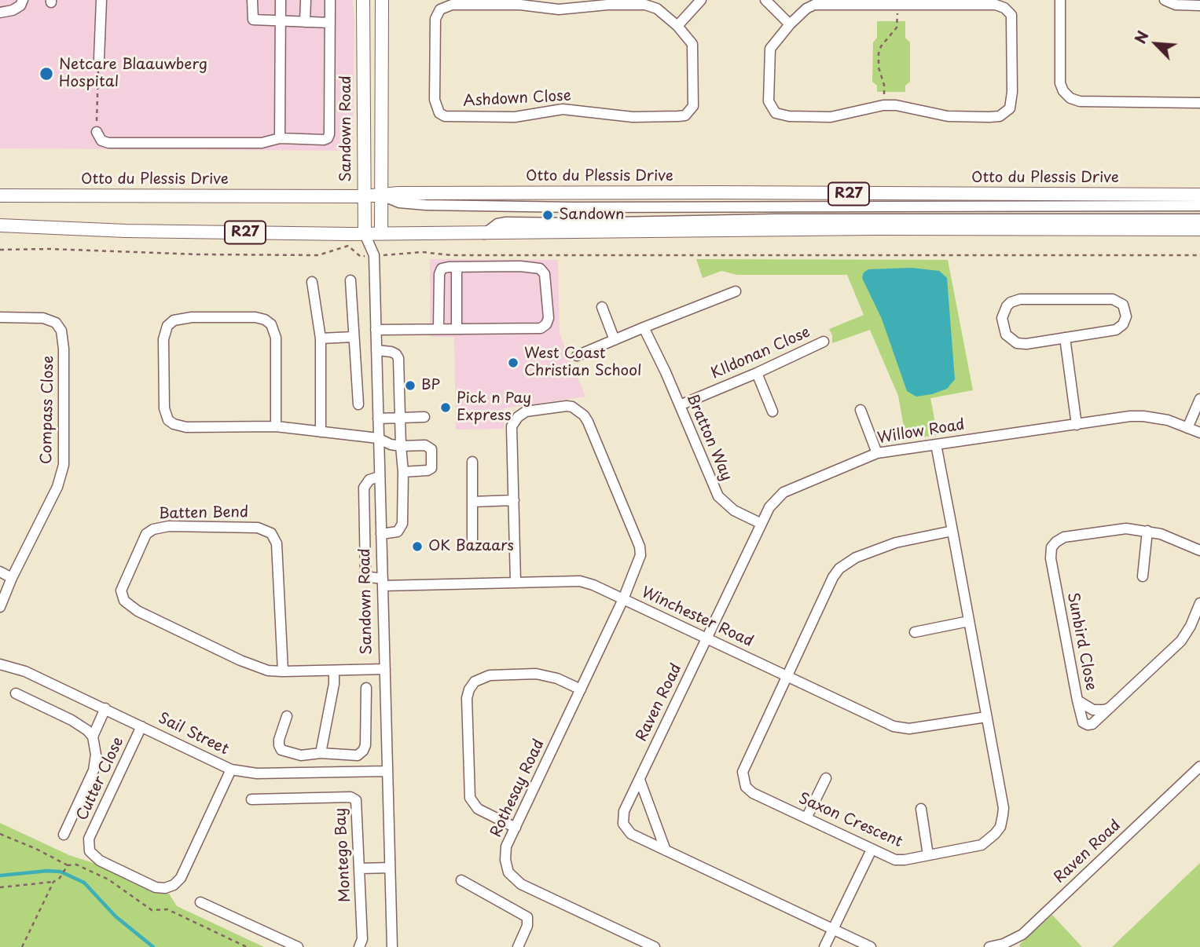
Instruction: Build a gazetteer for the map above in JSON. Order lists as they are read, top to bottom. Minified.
{"streets":{"main road":["Sandown Road","Otto du Plessis Drive","R27"],"street":["Ashdown Close","KIldonan Close","Compass Close","Willow Road","Bratton Way","Batten Bend","Winchester Road","Sunbird Close","Raven Road","Sail Street","Cutter Close","Rothesay Road","Saxon Crescent","Montego Bay"]},"crossings":[["Sandown Road","Otto du Plessis Drive"],["Sandown Road","R27"],["Sandown Road","Batten Bend"],["Sandown Road","Winchester Road"],["Sandown Road","Sail Street"],["KIldonan Close","Bratton Way"],["Willow Road","Bratton Way"],["Willow Road","Winchester Road"],["Willow Road","Raven Road"],["Willow Road","Saxon Crescent"],["Winchester Road","Raven Road"],["Winchester Road","Rothesay Road"],["Winchester Road","Saxon Crescent"],["Sail Street","Cutter Close"]],"places":["Netcare Blaauwberg Hospital","Sandown","West Coast Christian School","BP","Pick n Pay Express","OK Bazaars"],"north":"top left"}
